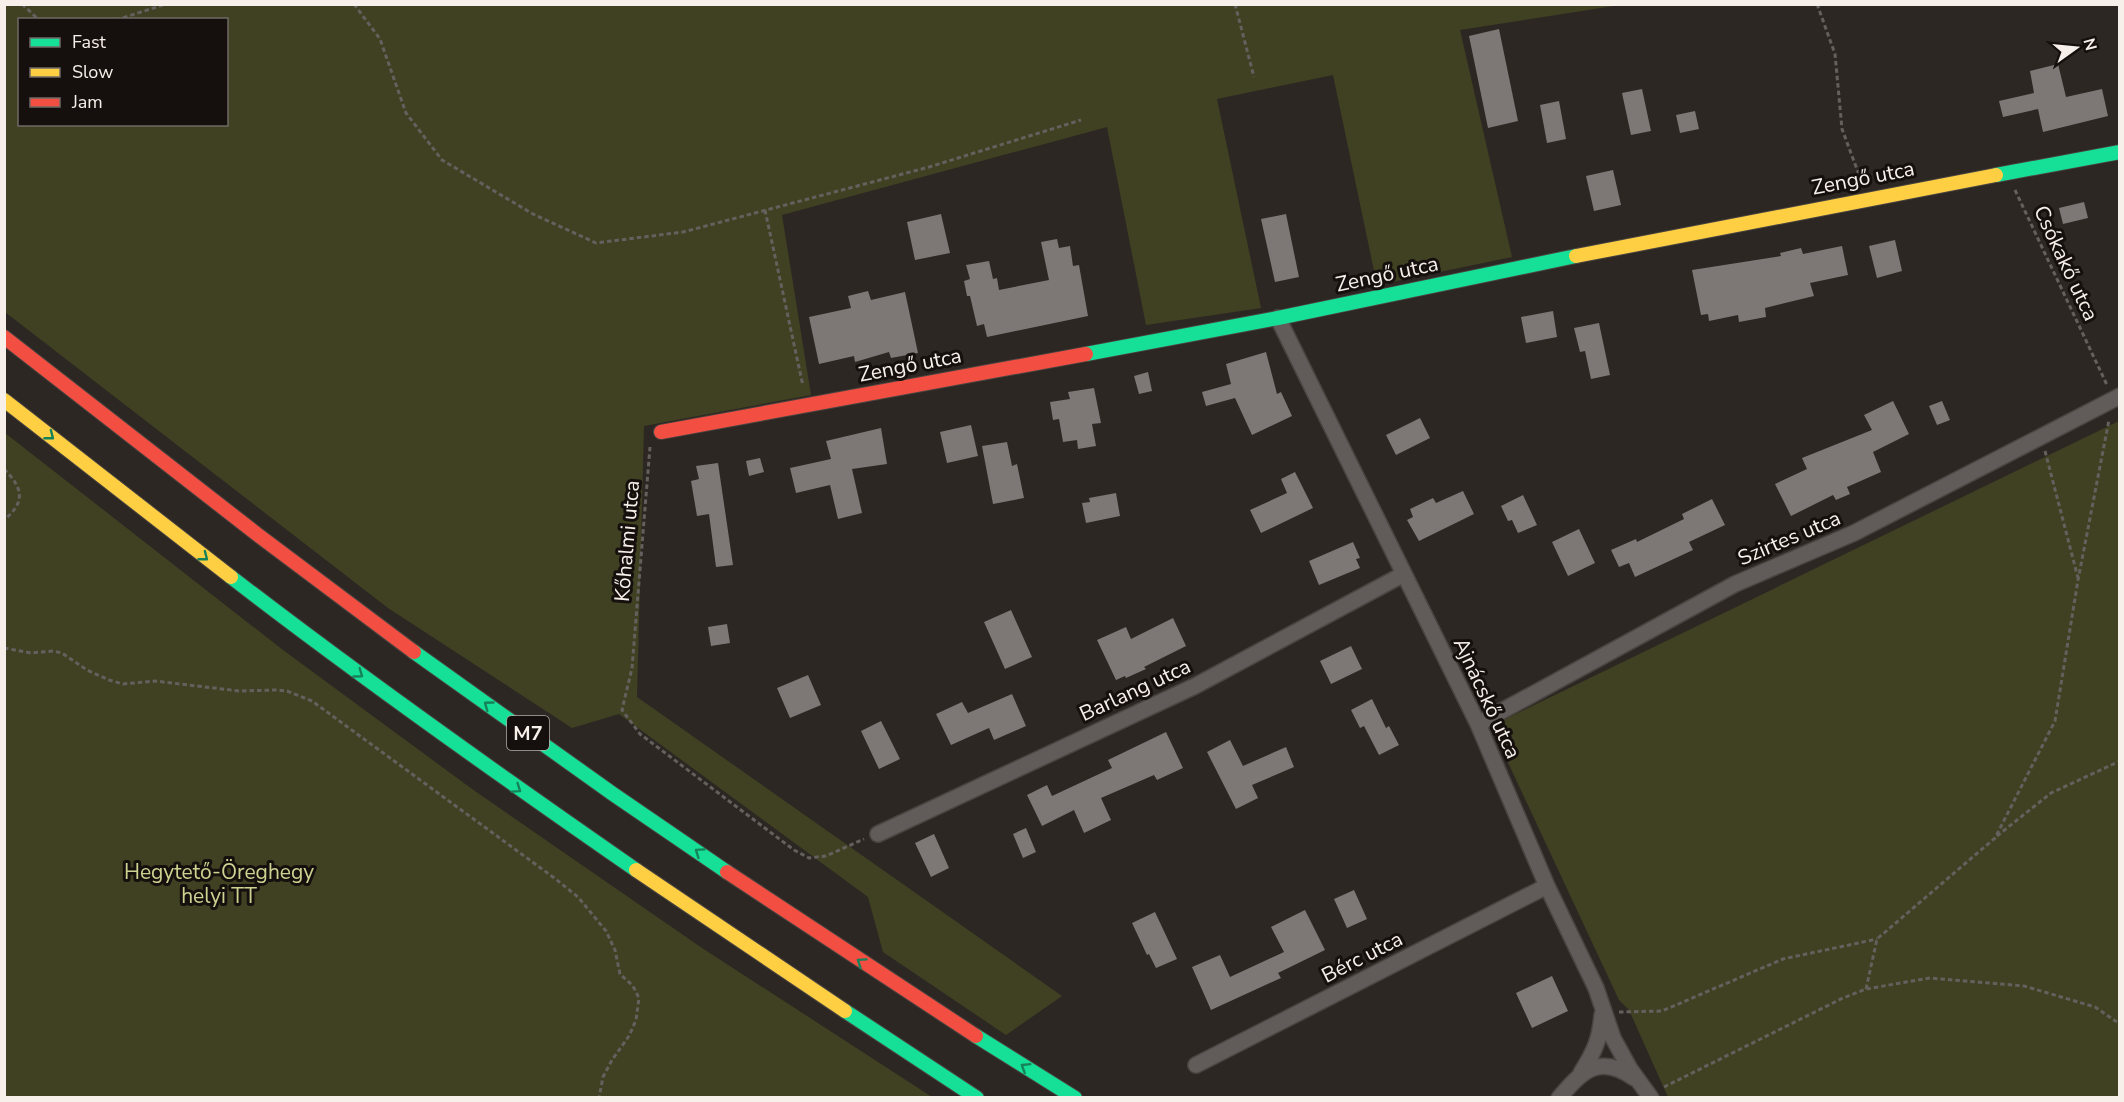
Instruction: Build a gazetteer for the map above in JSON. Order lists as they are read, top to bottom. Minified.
{"streets":{"main road":["Zengő utca","M7"],"street":["Szirtes utca","Barlang utca","Ajnácskő utca","Bérc utca"],"path":["Csókakő utca","Kőhalmi utca"]},"crossings":[["Zengő utca","Csókakő utca"],["Zengő utca","Kőhalmi utca"],["Zengő utca","Ajnácskő utca"],["Csókakő utca","Szirtes utca"],["Szirtes utca","Ajnácskő utca"],["Kőhalmi utca","Barlang utca"],["Barlang utca","Ajnácskő utca"],["Ajnácskő utca","Bérc utca"]],"parks":["Hegytető-Öreghegy helyi TT"],"legend":["Fast","Slow","Jam"],"north":"right"}
